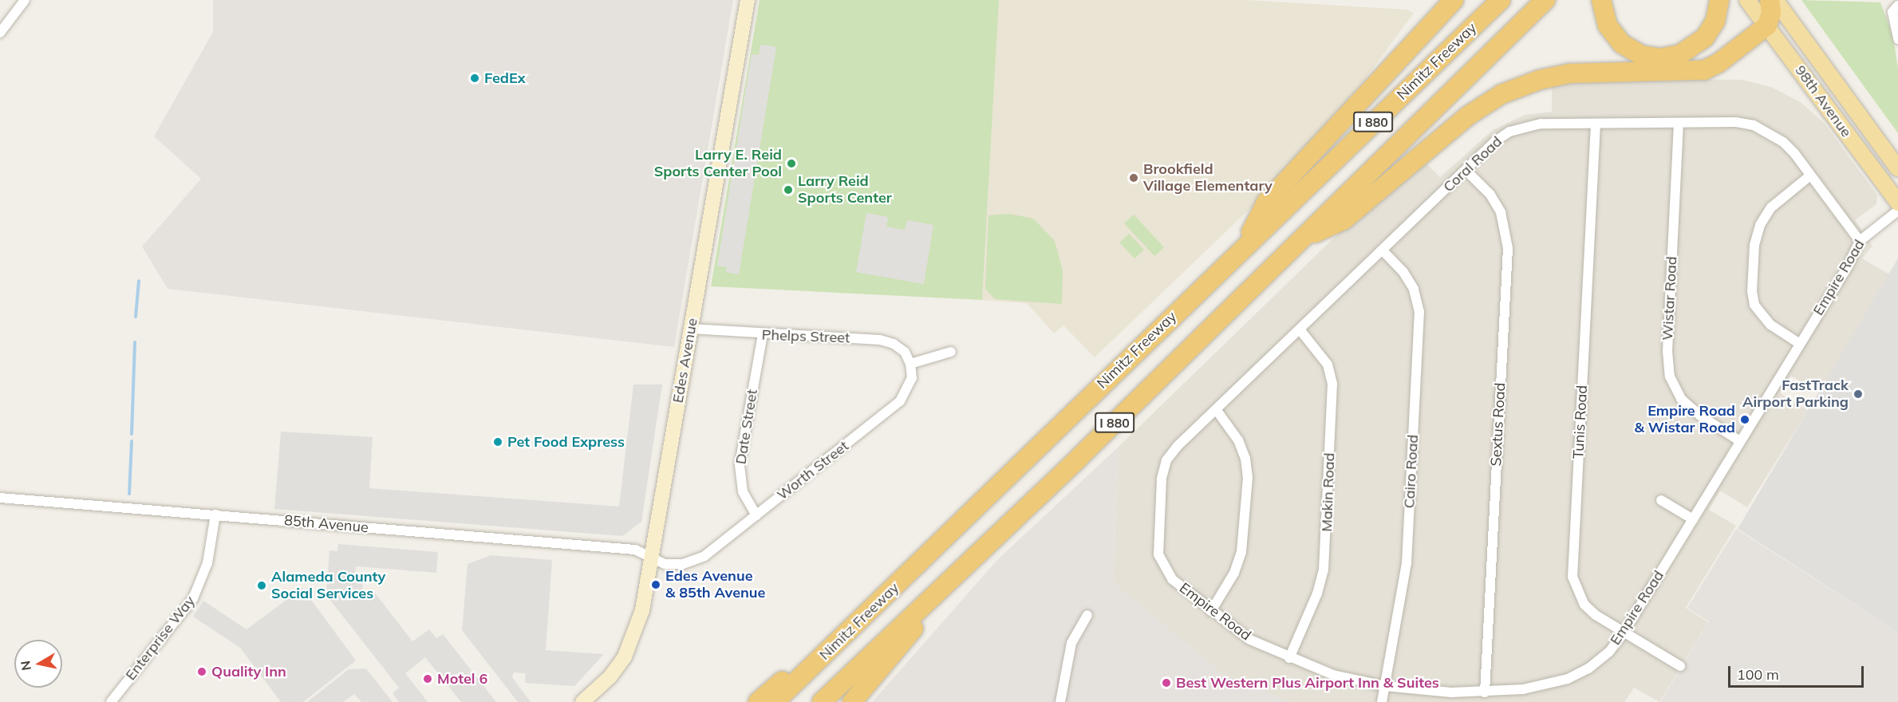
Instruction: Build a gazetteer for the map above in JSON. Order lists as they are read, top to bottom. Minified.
{"streets":{"highway":["Nimitz Freeway","I 880"],"main road":["98th Avenue"],"street":["Coral Road","Empire Road","Wistar Road","Phelps Street","Edes Avenue","Tunis Road","Sextus Road","Date Street","Worth Street","Cairo Road","Makin Road","85th Avenue","Enterprise Way"]},"crossings":[["Coral Road","Empire Road"],["Coral Road","Wistar Road"],["Coral Road","Tunis Road"],["Coral Road","Sextus Road"],["Coral Road","Cairo Road"],["Coral Road","Makin Road"],["Empire Road","Wistar Road"],["Empire Road","Tunis Road"],["Empire Road","Sextus Road"],["Empire Road","Cairo Road"],["Empire Road","Makin Road"],["Phelps Street","Edes Avenue"],["Phelps Street","Date Street"],["Phelps Street","Worth Street"],["Edes Avenue","Worth Street"],["Edes Avenue","85th Avenue"],["Date Street","Worth Street"],["Worth Street","85th Avenue"],["85th Avenue","Enterprise Way"]],"places":["FedEx","Larry E. Reid Sports Center Pool","Brookfield Village Elementary","Larry Reid Sports Center","FastTrack Airport Parking","Empire Road & Wistar Road","Pet Food Express","Edes Avenue & 85th Avenue","Alameda County Social Services","Quality Inn","Motel 6","Best Western Plus Airport Inn & Suites"],"scale_bar":"100 m","north":"left"}
